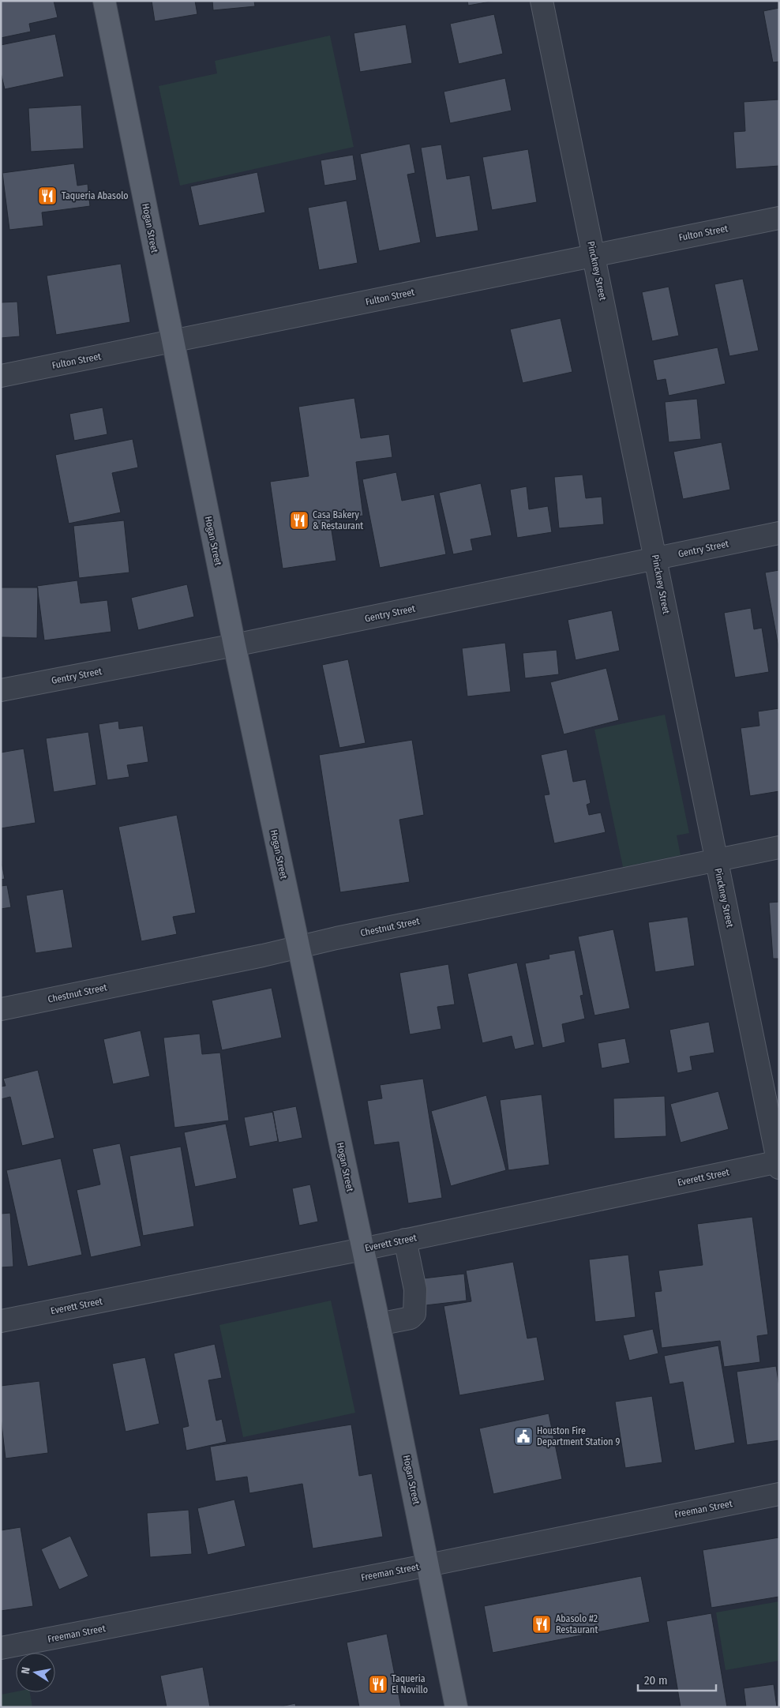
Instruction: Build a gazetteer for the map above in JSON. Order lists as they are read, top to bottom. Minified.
{"streets":{"main road":["Hogan Street"],"street":["Fulton Street","Pinckney Street","Gentry Street","Chestnut Street","Everett Street","Freeman Street"]},"crossings":[["Hogan Street","Fulton Street"],["Hogan Street","Gentry Street"],["Hogan Street","Chestnut Street"],["Hogan Street","Everett Street"],["Hogan Street","Freeman Street"],["Fulton Street","Pinckney Street"],["Pinckney Street","Gentry Street"],["Pinckney Street","Chestnut Street"],["Pinckney Street","Everett Street"]],"places":{"restaurant":["Taqueria Abasolo","Casa Bakery & Restaurant","Abasolo #2 Restaurant","Taqueria El Novillo"],"public building":["Houston Fire Department Station 9"]},"scale_bar":"20 m","north":"left"}
